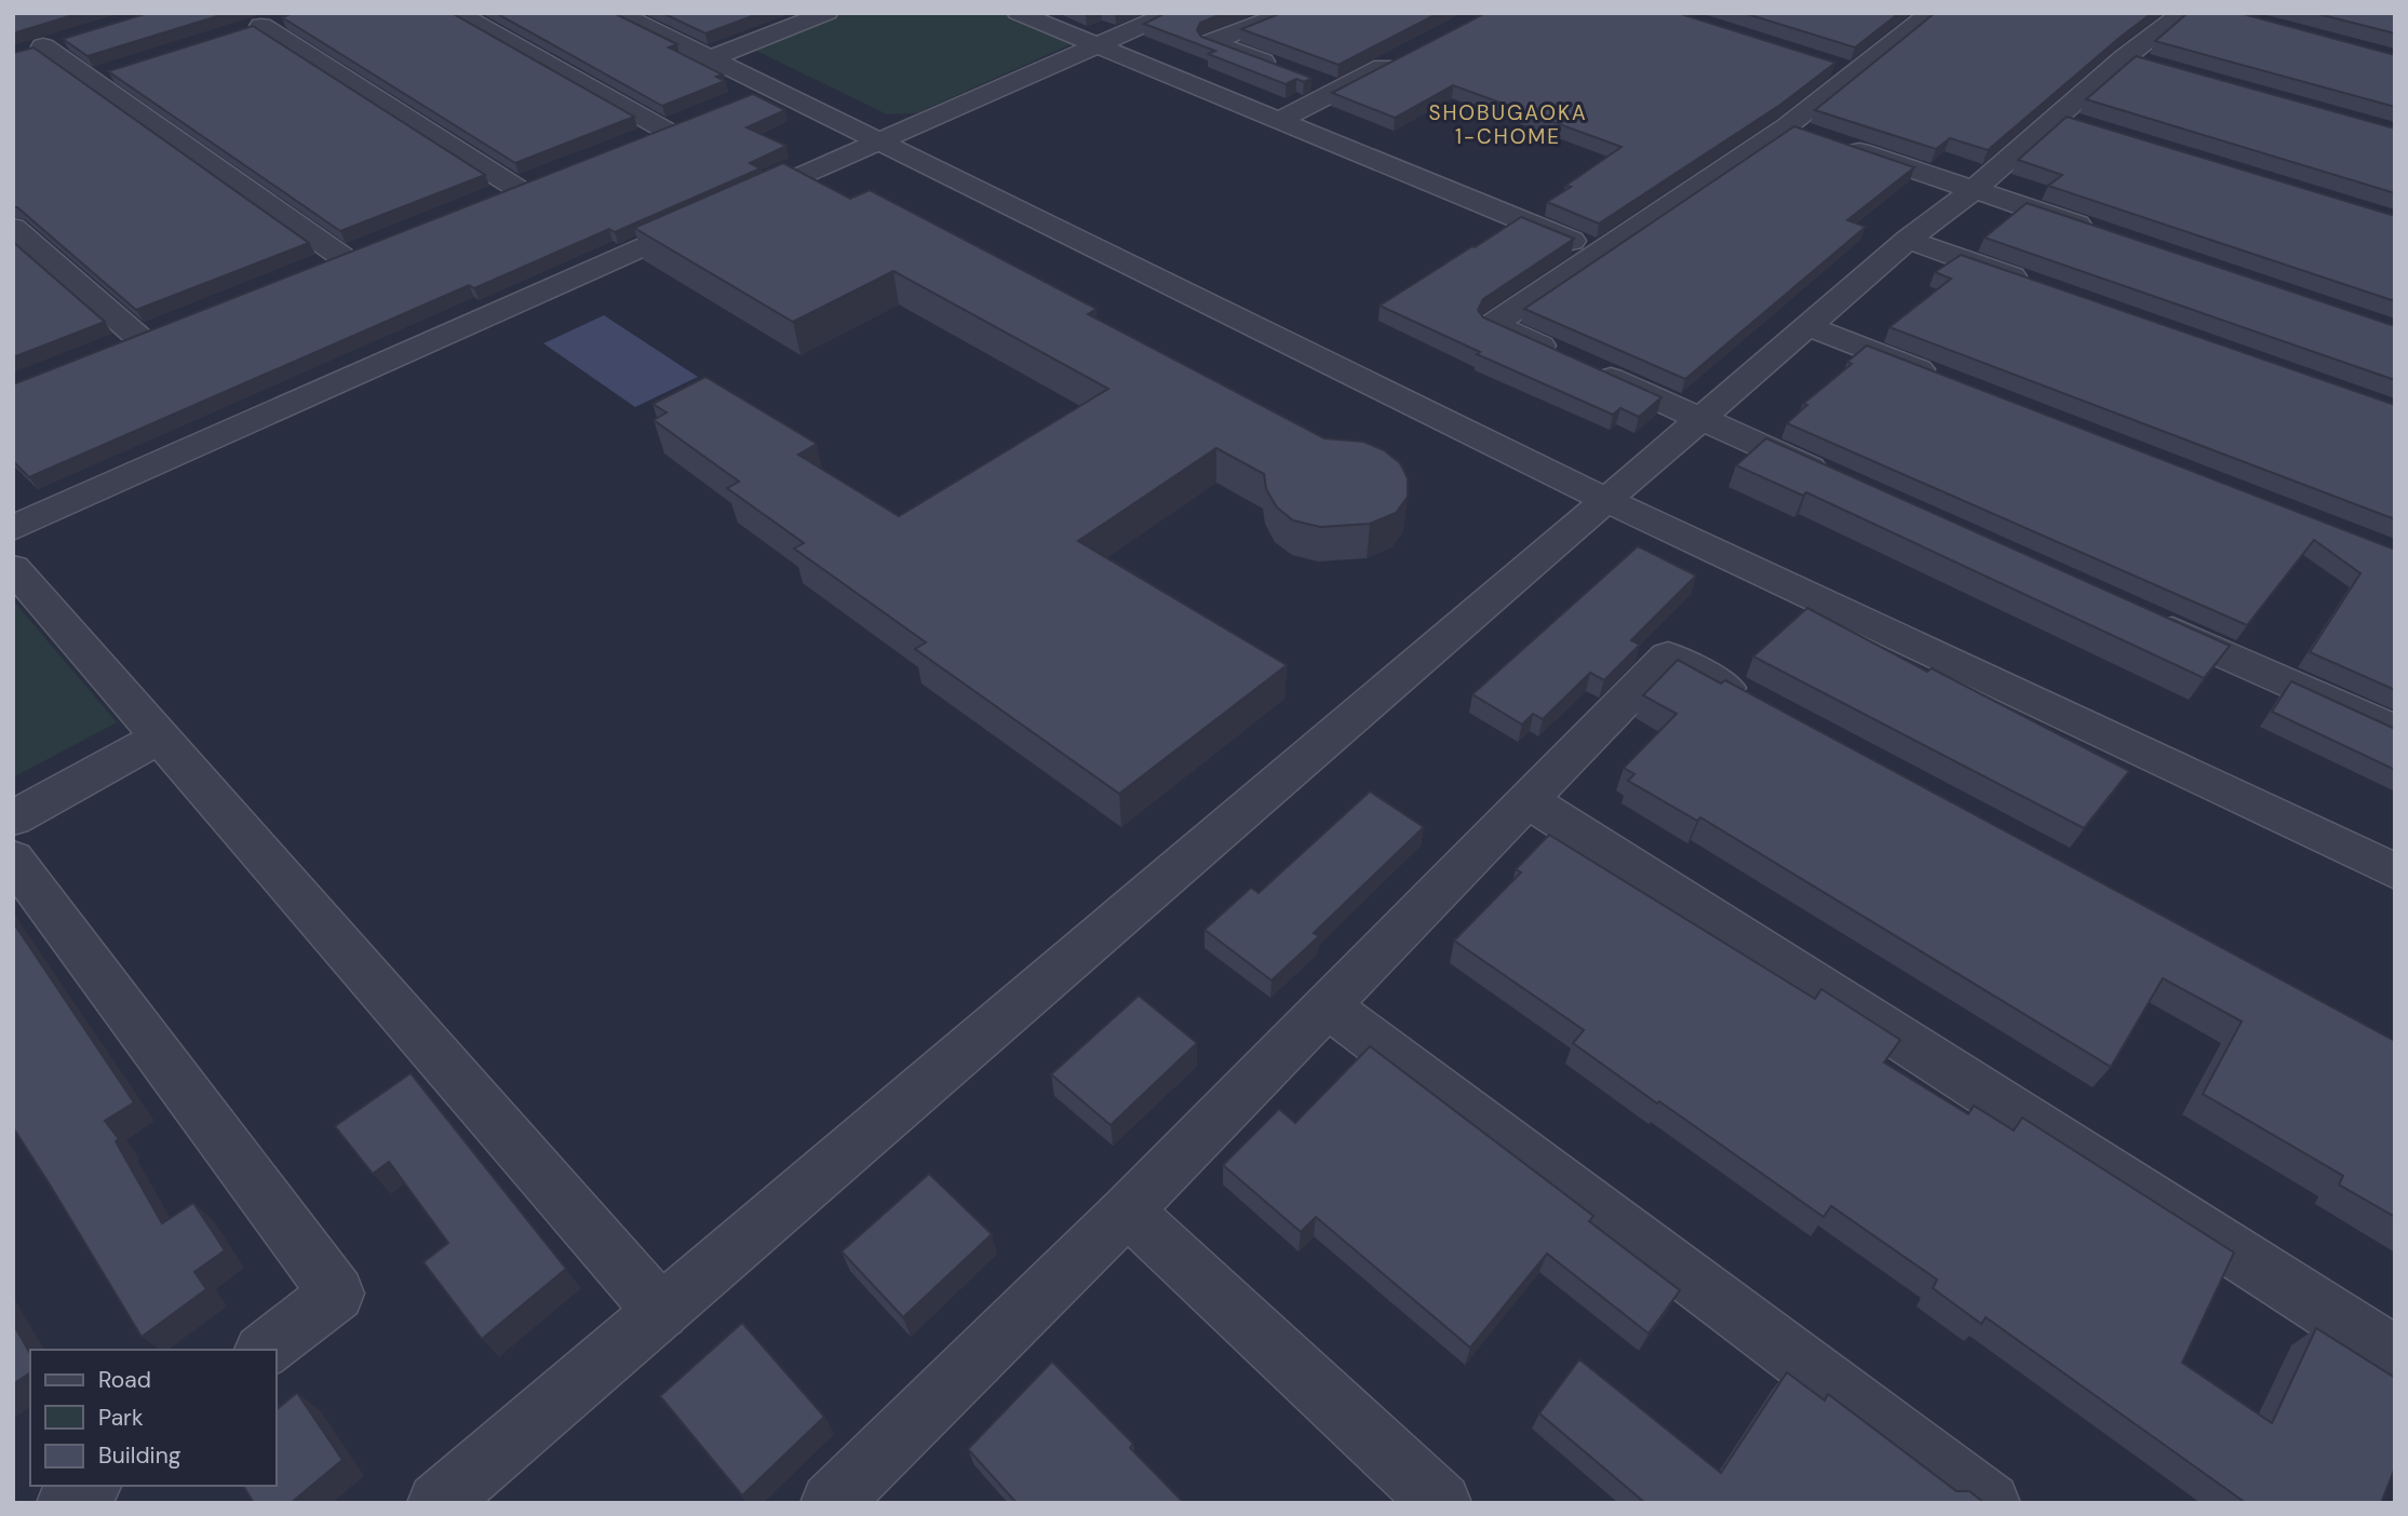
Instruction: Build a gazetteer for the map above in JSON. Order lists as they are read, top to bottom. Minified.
{"districts":["SHOBUGAOKA 1-CHOME"],"legend":["Road","Park","Building"]}
